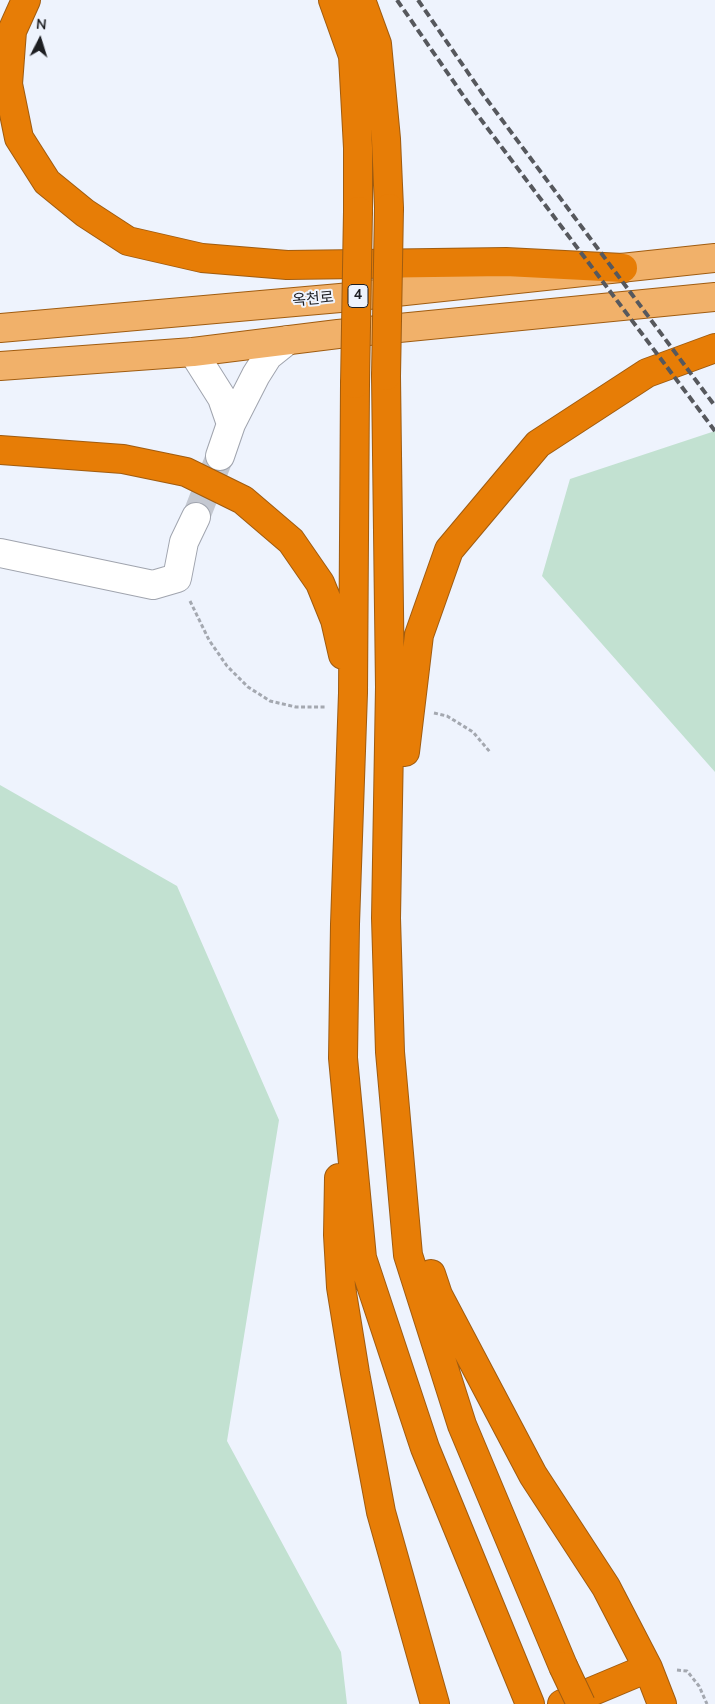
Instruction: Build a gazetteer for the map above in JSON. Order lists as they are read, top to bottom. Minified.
{"streets":{"main road":["4","옥천로"]},"north":"top"}
